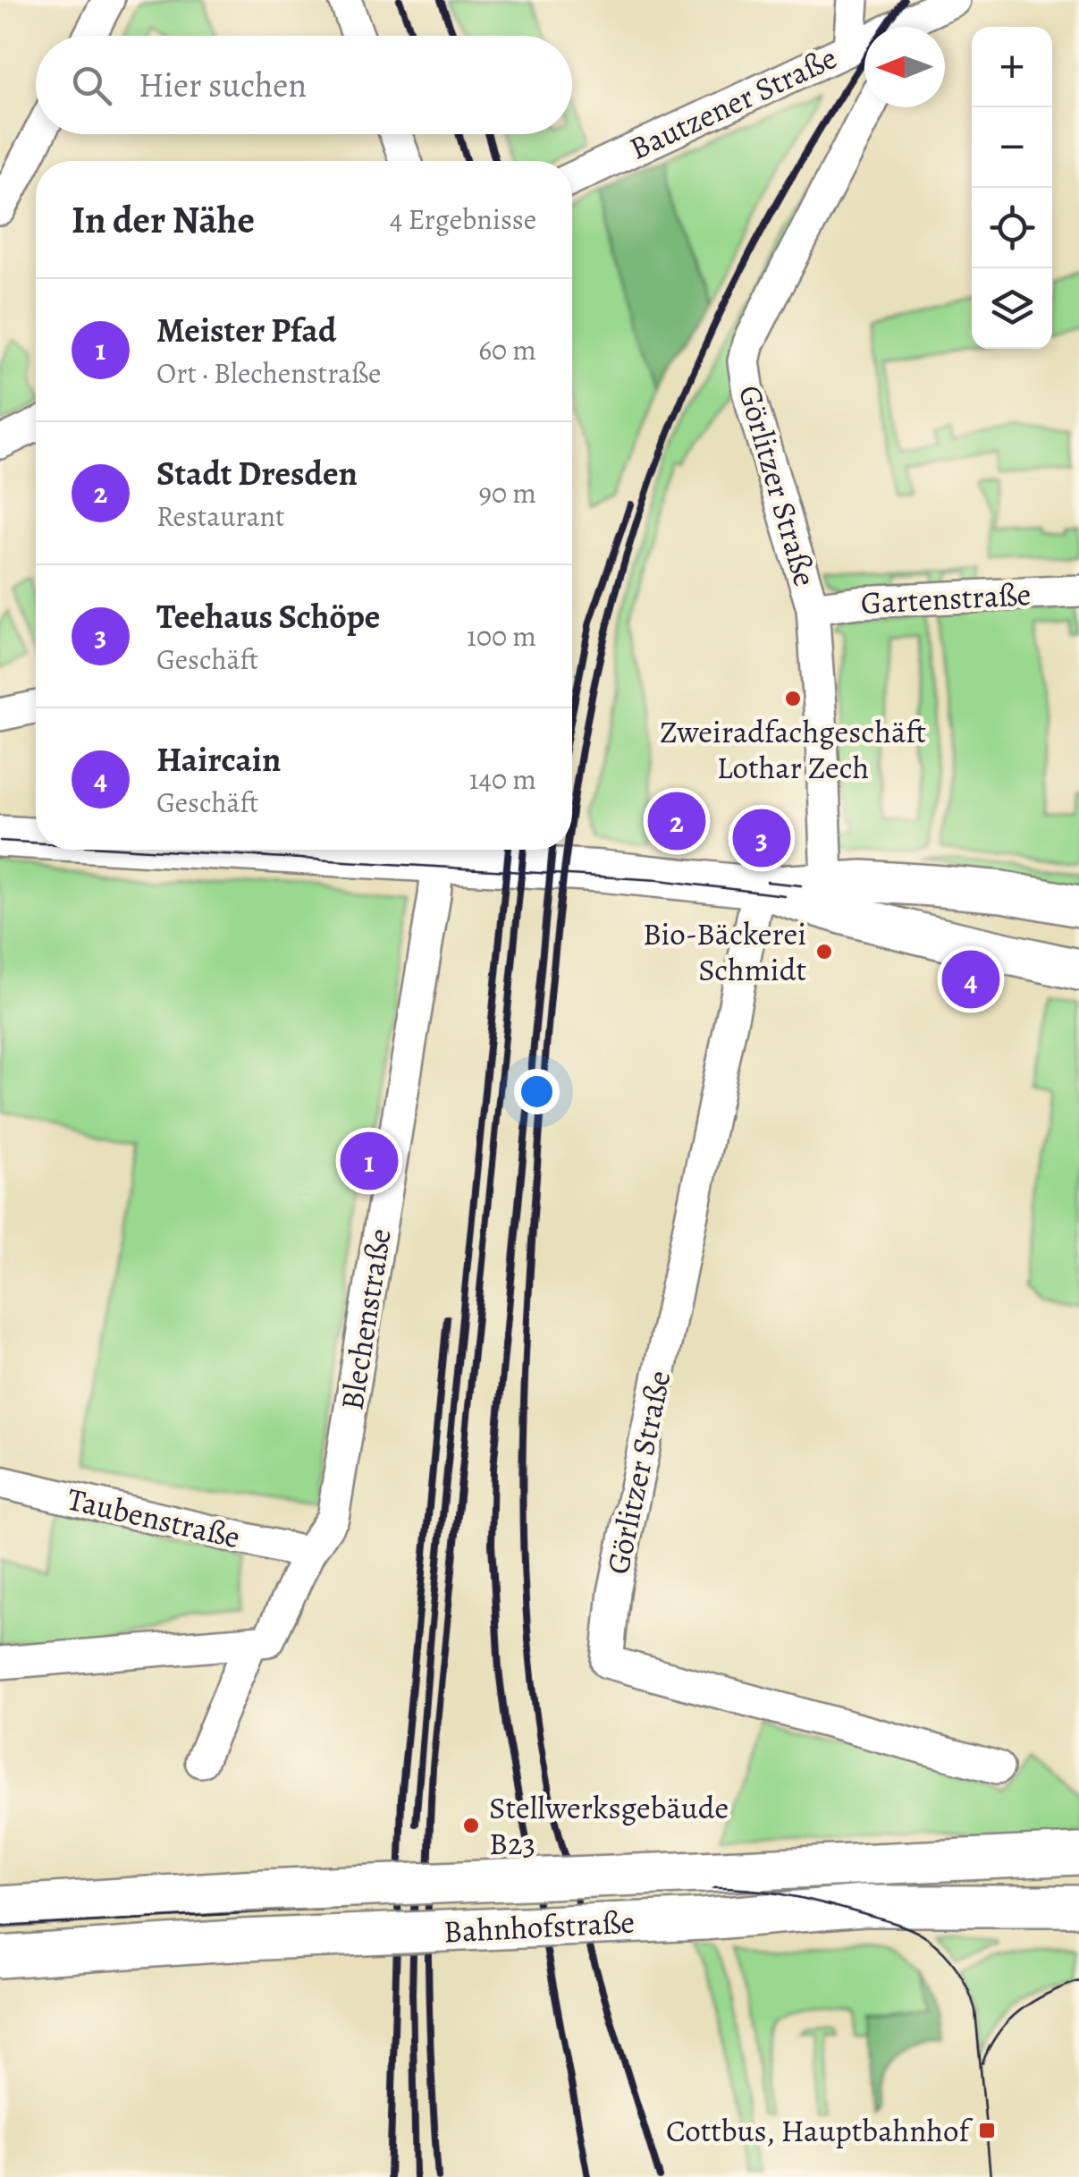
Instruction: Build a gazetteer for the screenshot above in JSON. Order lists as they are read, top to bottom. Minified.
{"streets":{"main road":["Bahnhofstraße"],"street":["Bautzener Straße","Görlitzer Straße","Gartenstraße","Blechenstraße","Taubenstraße"]},"crossings":[["Görlitzer Straße","Gartenstraße"],["Blechenstraße","Taubenstraße"]],"places":{"other":["Zweiradfachgeschäft Lothar Zech","Bio-Bäckerei Schmidt","Stellwerksgebäude B23"],"transit":["Cottbus, Hauptbahnhof"]},"north":"left","page":{"map_buttons":["+","−"],"search":"Hier suchen","heading":["In der Nähe","4 Ergebnisse"],"list":[{"mark":"1","name":"Meister Pfad","note":"Ort · Blechenstraße","value":"60 m"},{"mark":"2","name":"Stadt Dresden","note":"Restaurant","value":"90 m"},{"mark":"3","name":"Teehaus Schöpe","note":"Geschäft","value":"100 m"},{"mark":"4","name":"Haircain","note":"Geschäft","value":"140 m"}],"pins":["2","3","4","1"]}}
